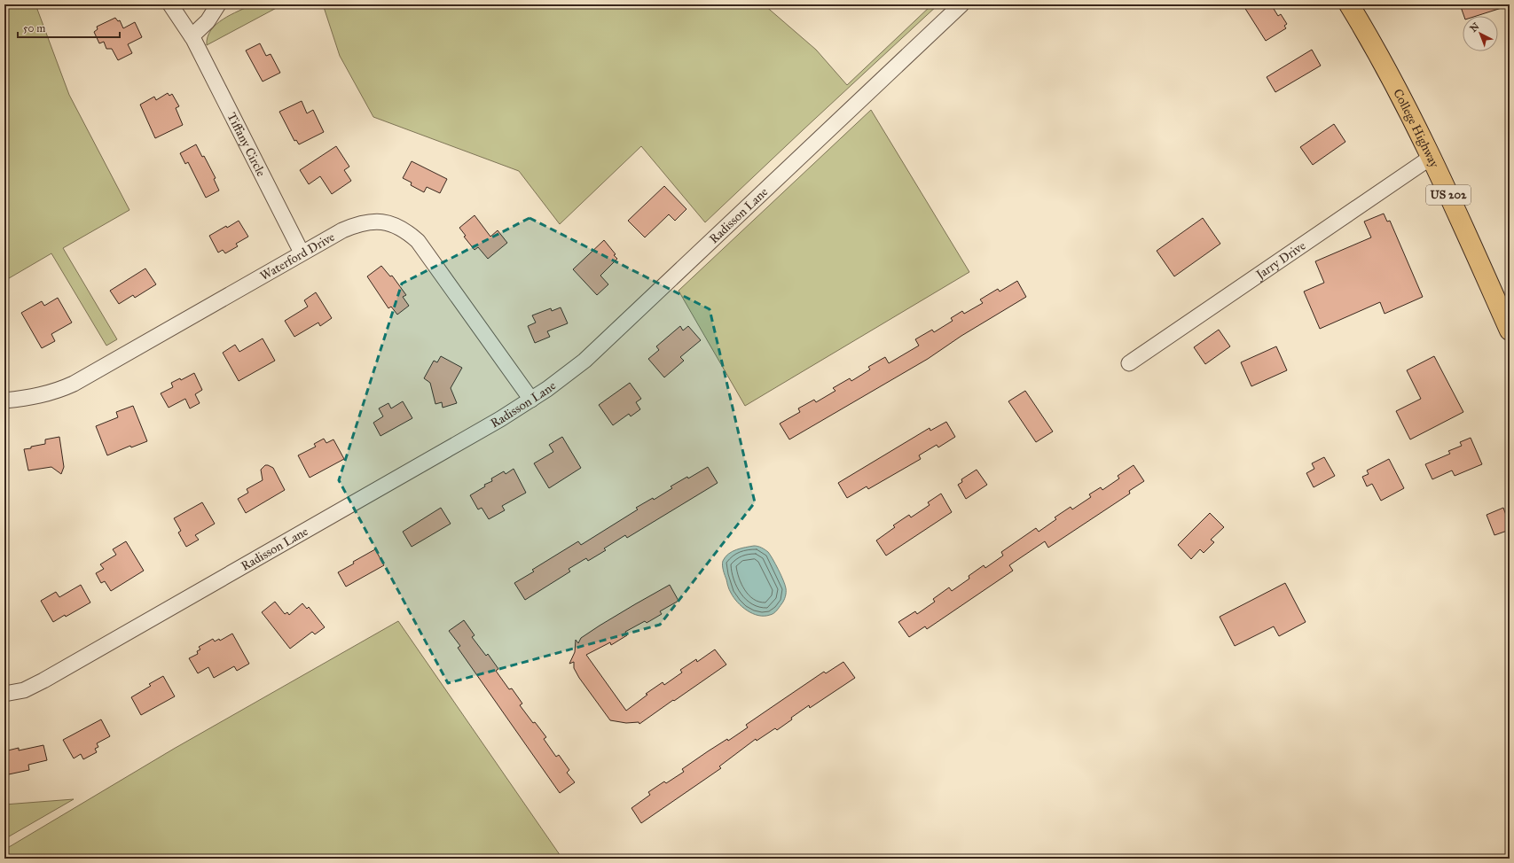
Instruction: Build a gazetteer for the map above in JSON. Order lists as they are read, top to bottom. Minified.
{"streets":{"highway":["College Highway","US 202"],"street":["Tiffany Circle","Radisson Lane","Waterford Drive","Jarry Drive"]},"crossings":[["College Highway","Jarry Drive"],["Tiffany Circle","Waterford Drive"],["Radisson Lane","Waterford Drive"]],"scale_bar":"50 m","north":"top left"}
